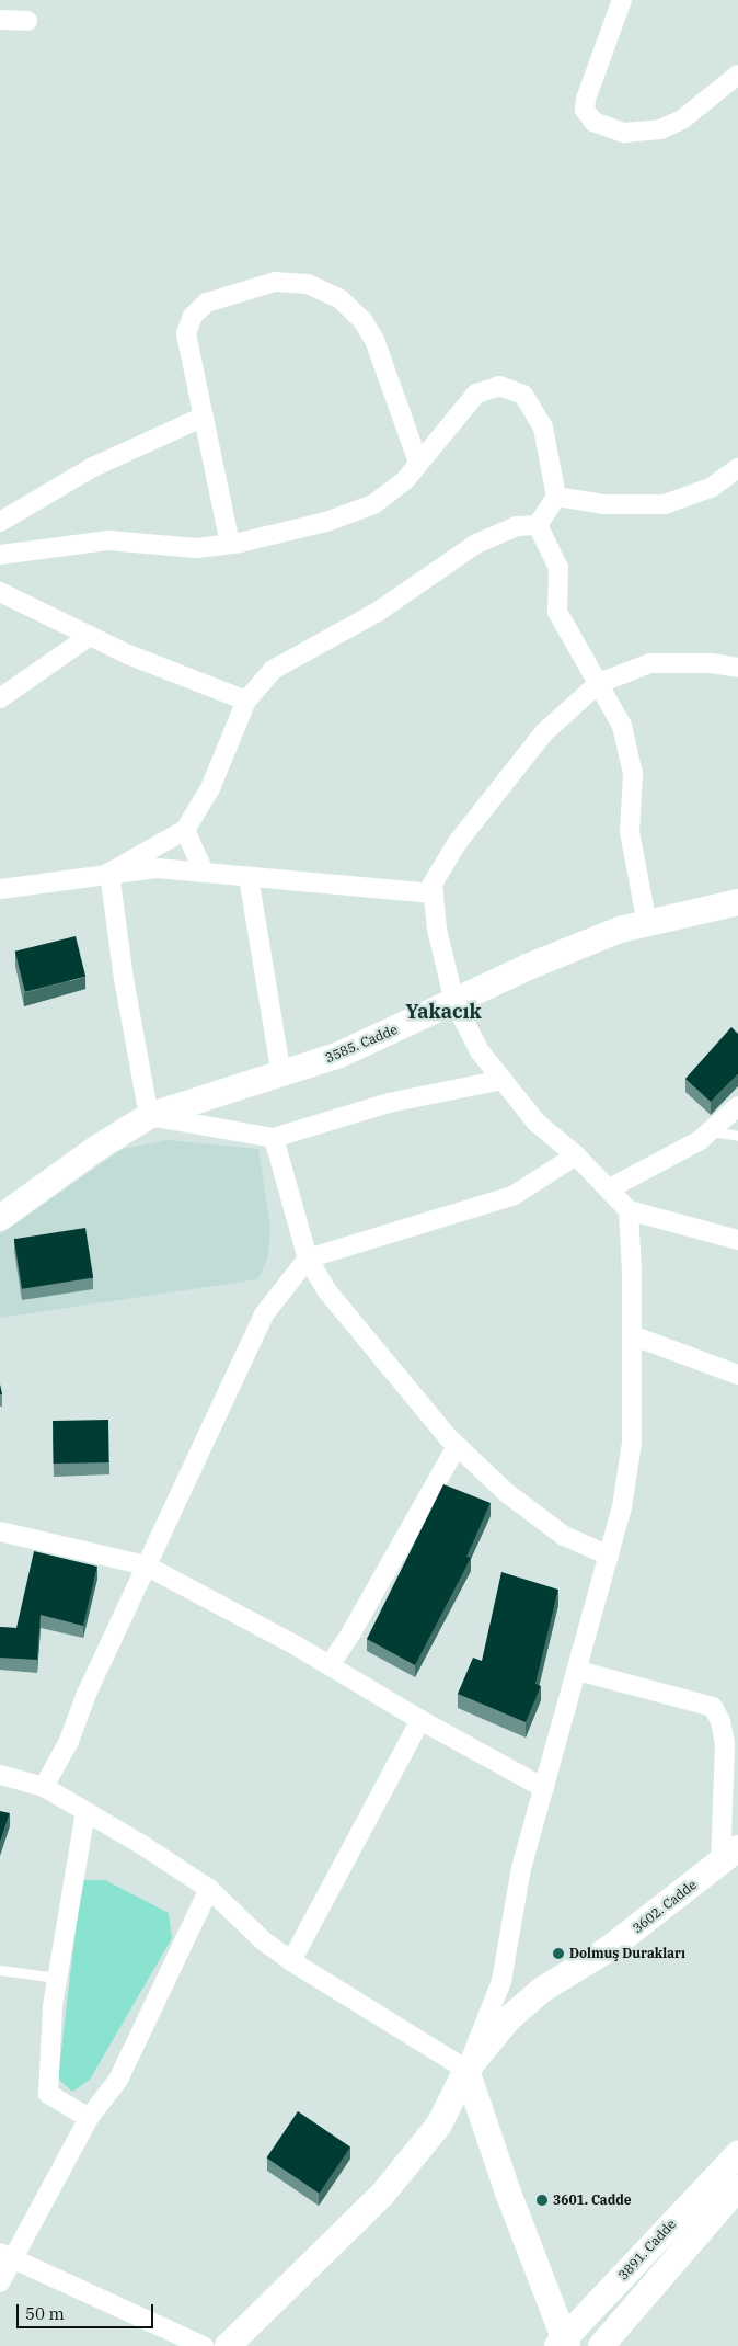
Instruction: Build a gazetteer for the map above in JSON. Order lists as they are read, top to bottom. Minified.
{"streets":{"main road":["3585. Cadde","3602. Cadde","3891. Cadde"]},"districts":["Yakacık"],"places":["Dolmuş Durakları","3601. Cadde"],"scale_bar":"50 m"}
